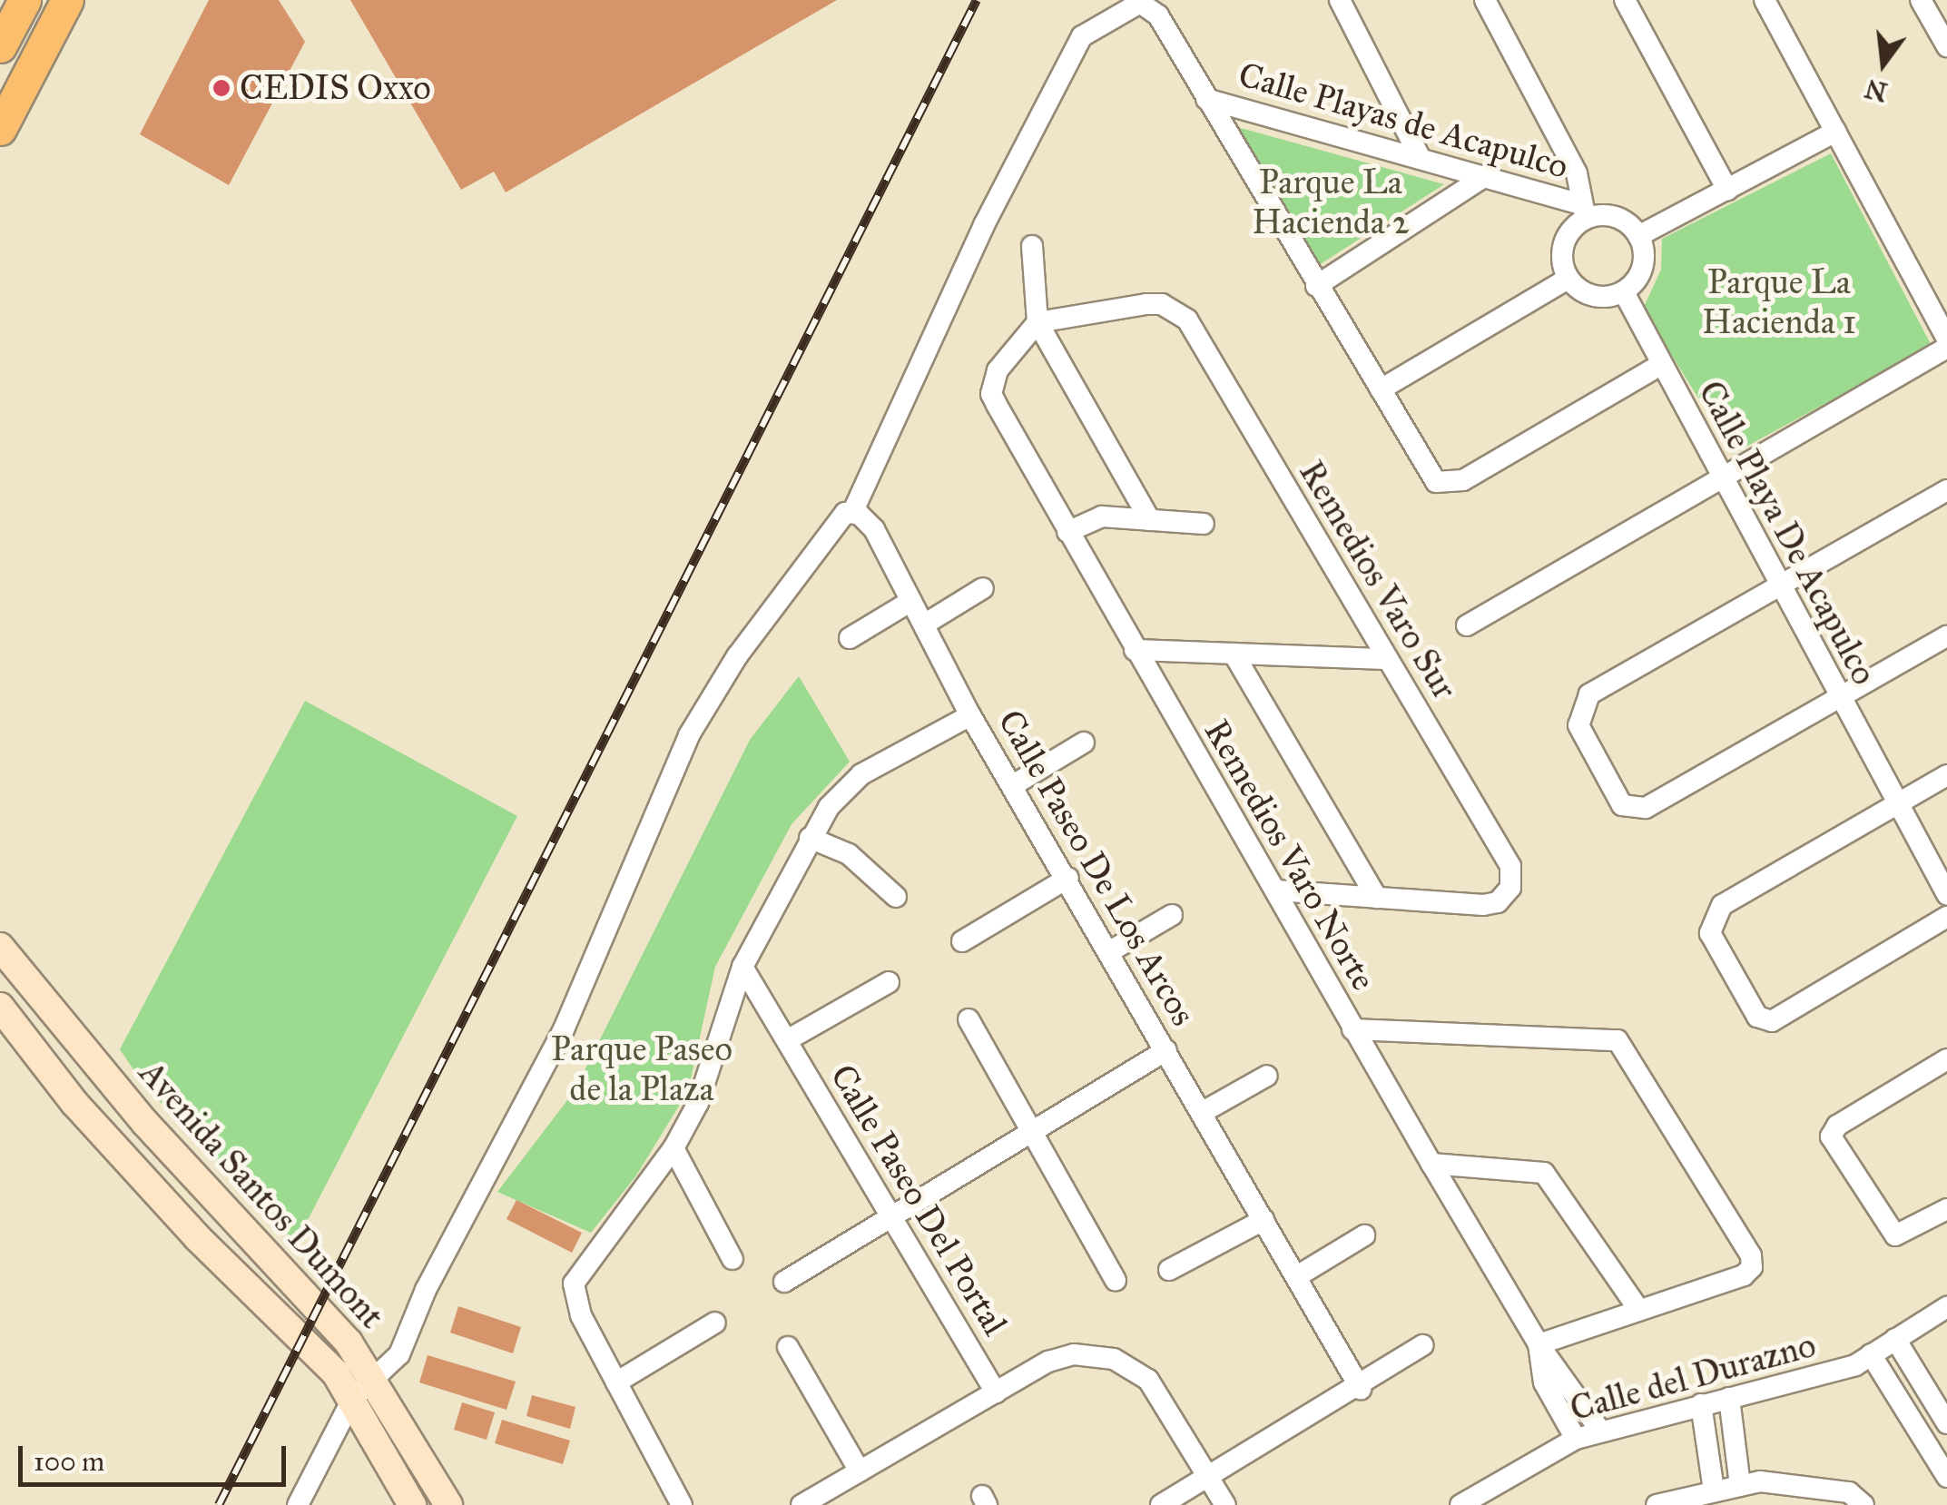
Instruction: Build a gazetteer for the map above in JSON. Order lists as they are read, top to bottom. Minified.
{"streets":{"main road":["Avenida Santos Dumont"],"street":["Calle Playas de Acapulco","Calle Playa De Acapulco","Remedios Varo Sur","Remedios Varo Norte","Calle Paseo De Los Arcos","Calle Paseo Del Portal","Calle del Durazno"]},"crossings":[["Calle Playas de Acapulco","Calle Playa De Acapulco"],["Remedios Varo Sur","Remedios Varo Norte"],["Remedios Varo Norte","Calle del Durazno"]],"parks":["Parque La Hacienda 2","Parque La Hacienda 1","Parque Paseo de la Plaza"],"places":["CEDIS Oxxo"],"scale_bar":"100 m","north":"bottom"}
